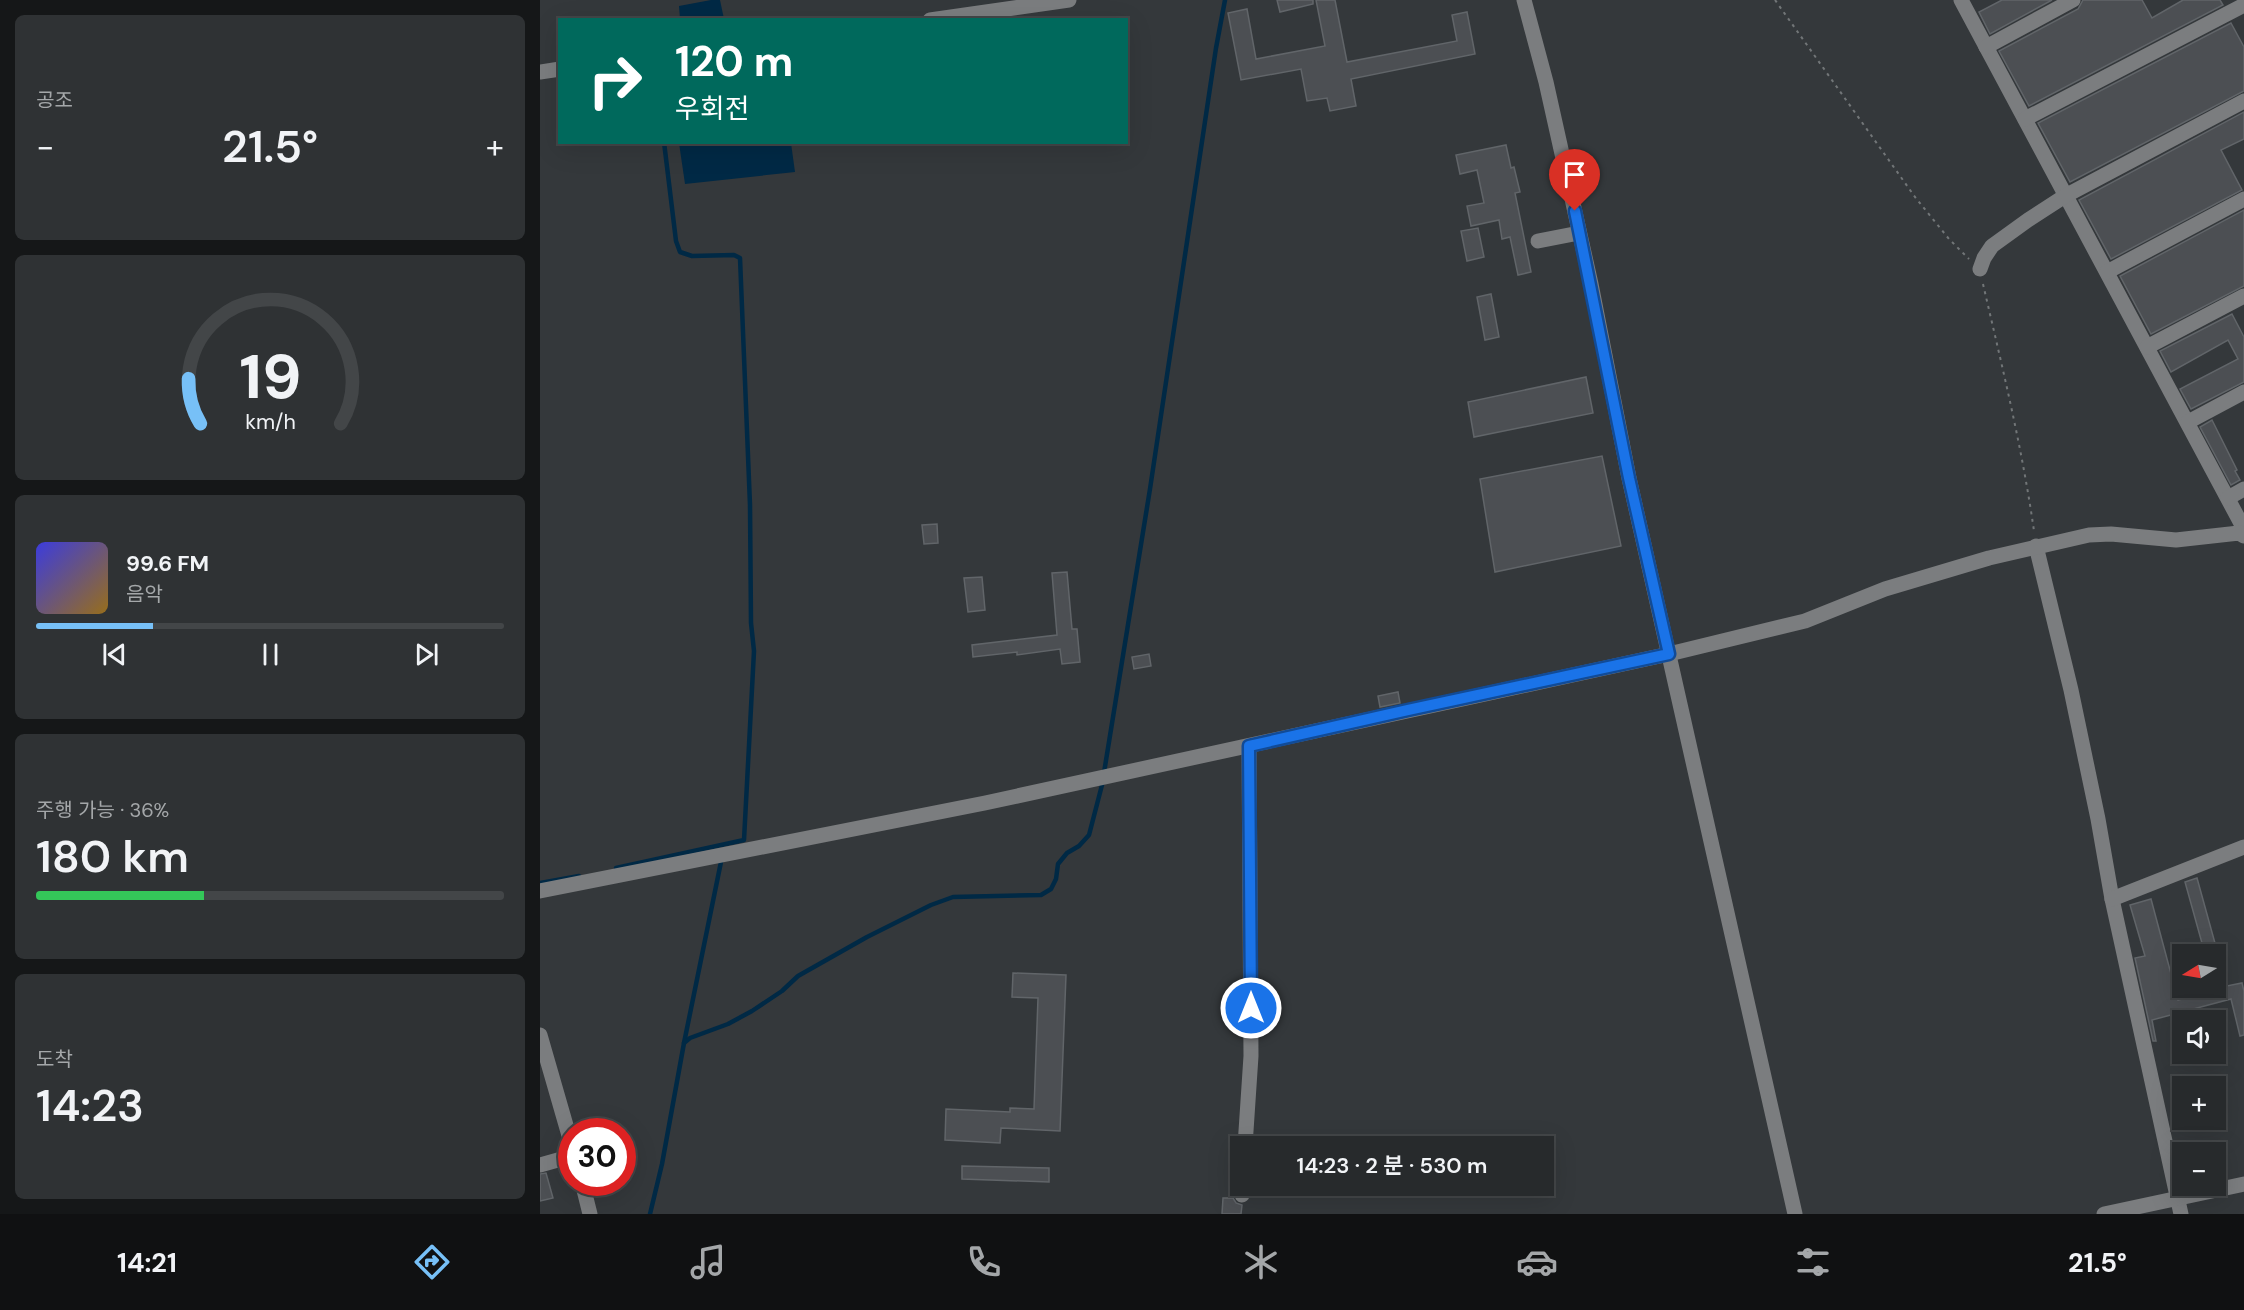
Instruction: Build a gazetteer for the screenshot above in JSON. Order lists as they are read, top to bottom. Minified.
{"north":"left","page":{"tile":["공조",["주행 가능 · 36%","180 km"],["도착","14:23"]],"turn":["120 m","우회전"],"heat":["−","21.5°","+"],"song":["99.6 FM","음악"],"map_buttons":["+","−"],"limit":"30","trip":"14:23 · 2 분 · 530 m","tabs":["14:21","21.5°"],"gauge":["19","km/h"]}}
